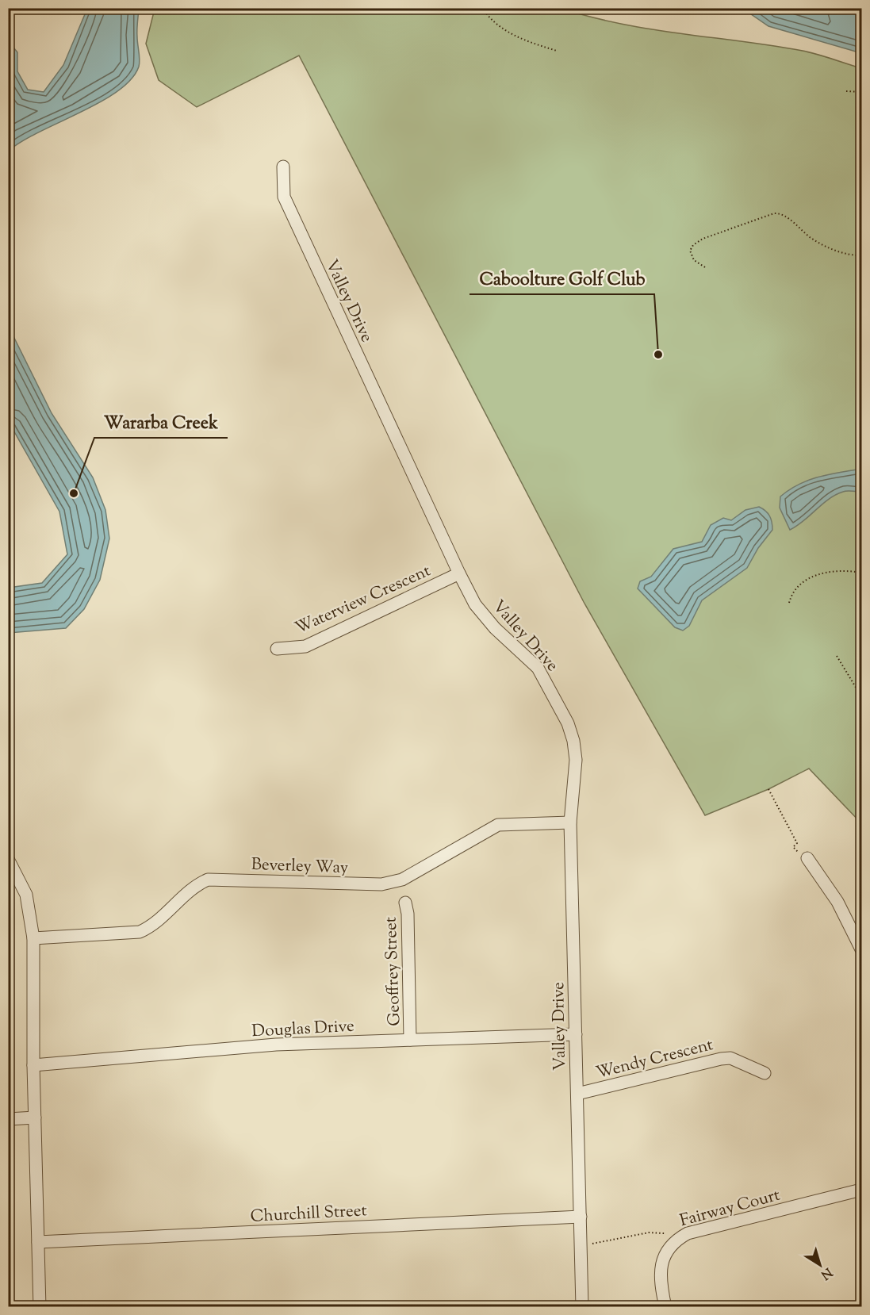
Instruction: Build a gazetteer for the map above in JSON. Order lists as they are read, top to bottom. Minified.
{"streets":{"street":["Valley Drive","Waterview Crescent","Beverley Way","Geoffrey Street","Douglas Drive","Wendy Crescent","Fairway Court","Churchill Street"]},"crossings":[["Valley Drive","Waterview Crescent"],["Valley Drive","Beverley Way"],["Valley Drive","Douglas Drive"],["Valley Drive","Wendy Crescent"],["Valley Drive","Churchill Street"],["Geoffrey Street","Douglas Drive"]],"places":["Caboolture Golf Club","Wararba Creek"],"north":"bottom right"}
